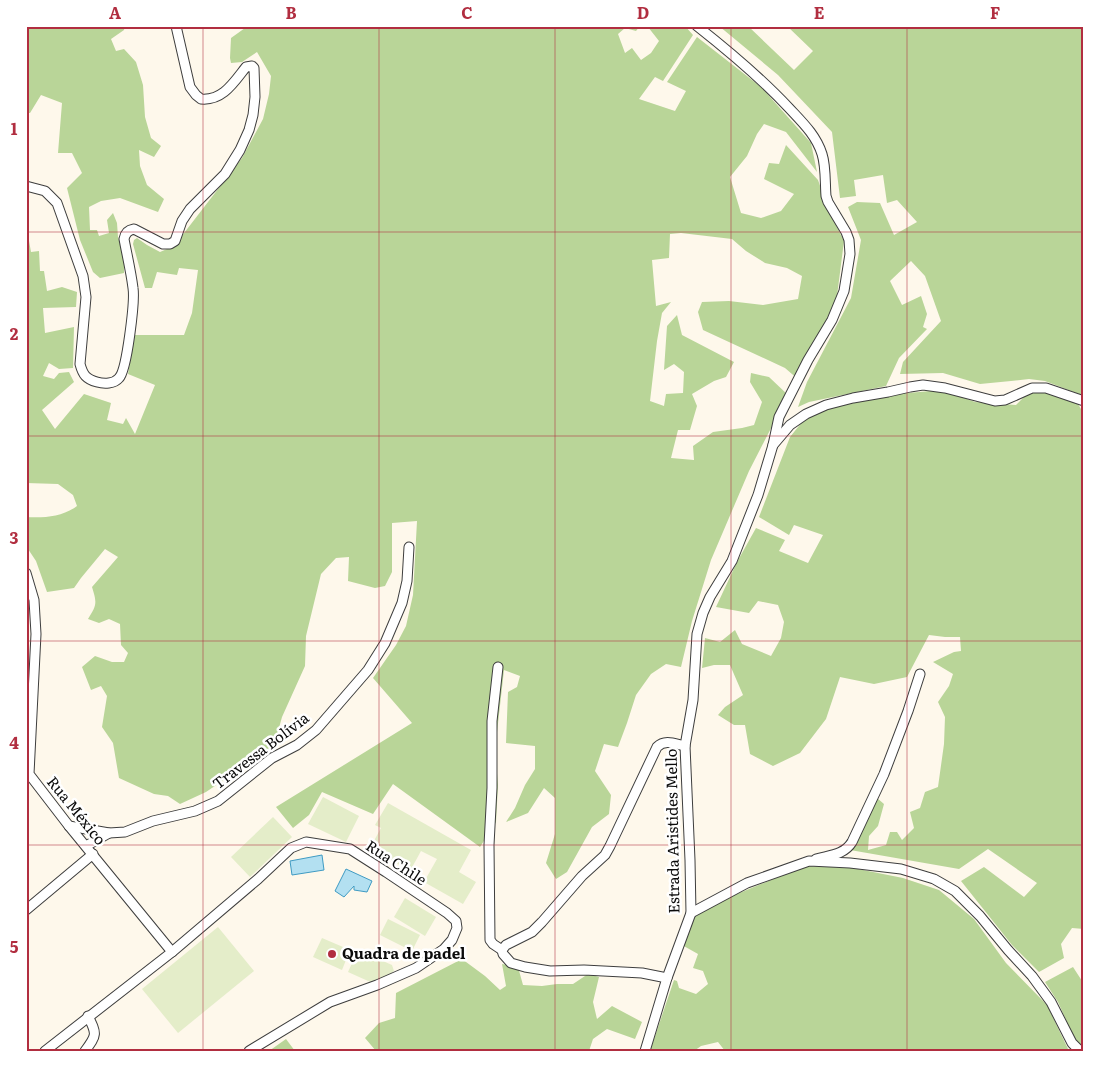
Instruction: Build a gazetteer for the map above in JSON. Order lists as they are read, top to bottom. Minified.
{"streets":{"street":["Travessa Bolívia","Rua México","Estrada Aristides Mello","Rua Chile"]},"crossings":[["Travessa Bolívia","Rua México"],["Rua México","Rua Chile"]],"places":["Quadra de padel"],"grid":{"columns":["A","B","C","D","E","F"],"rows":["1","2","3","4","5"]}}
